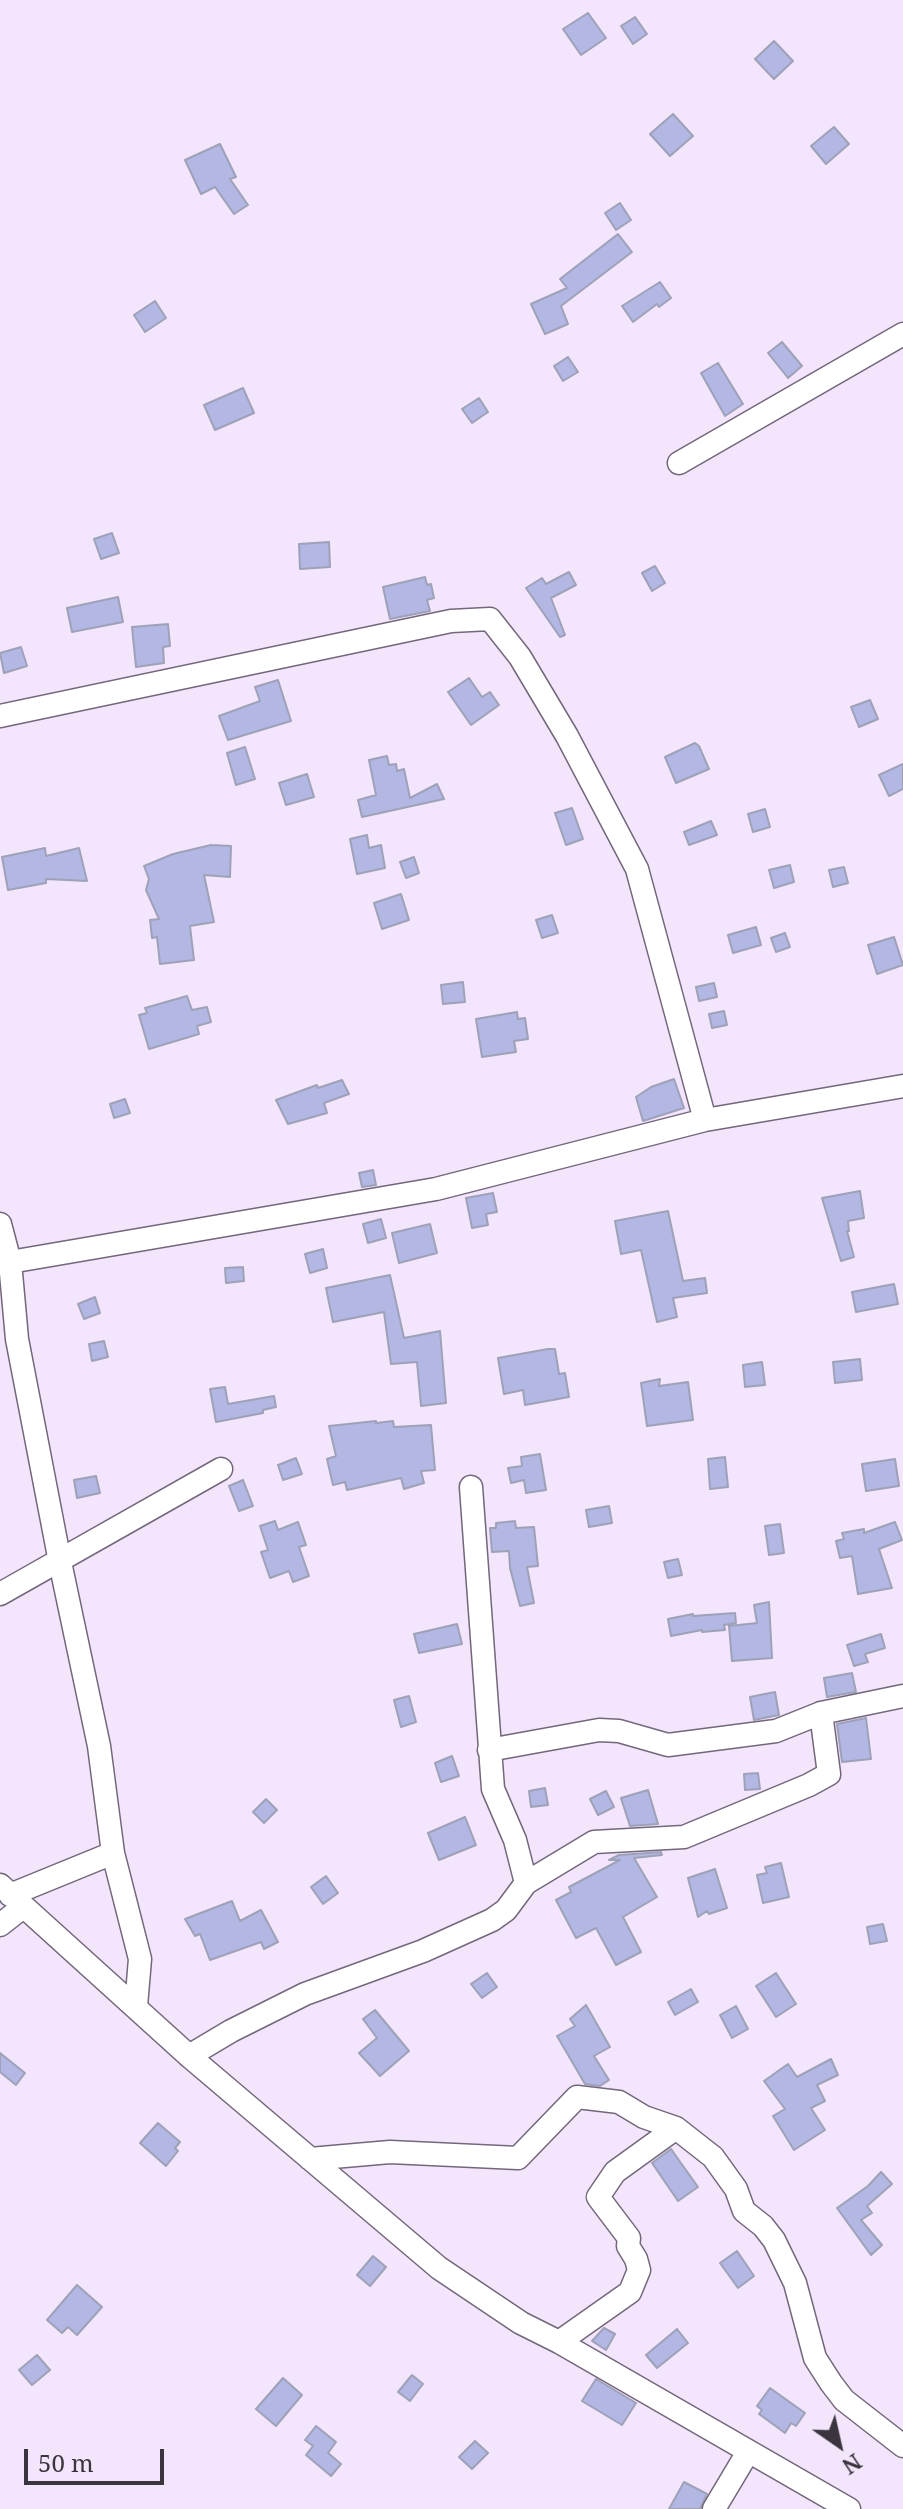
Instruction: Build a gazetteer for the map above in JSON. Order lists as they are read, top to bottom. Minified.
{"scale_bar":"50 m","north":"bottom right"}
